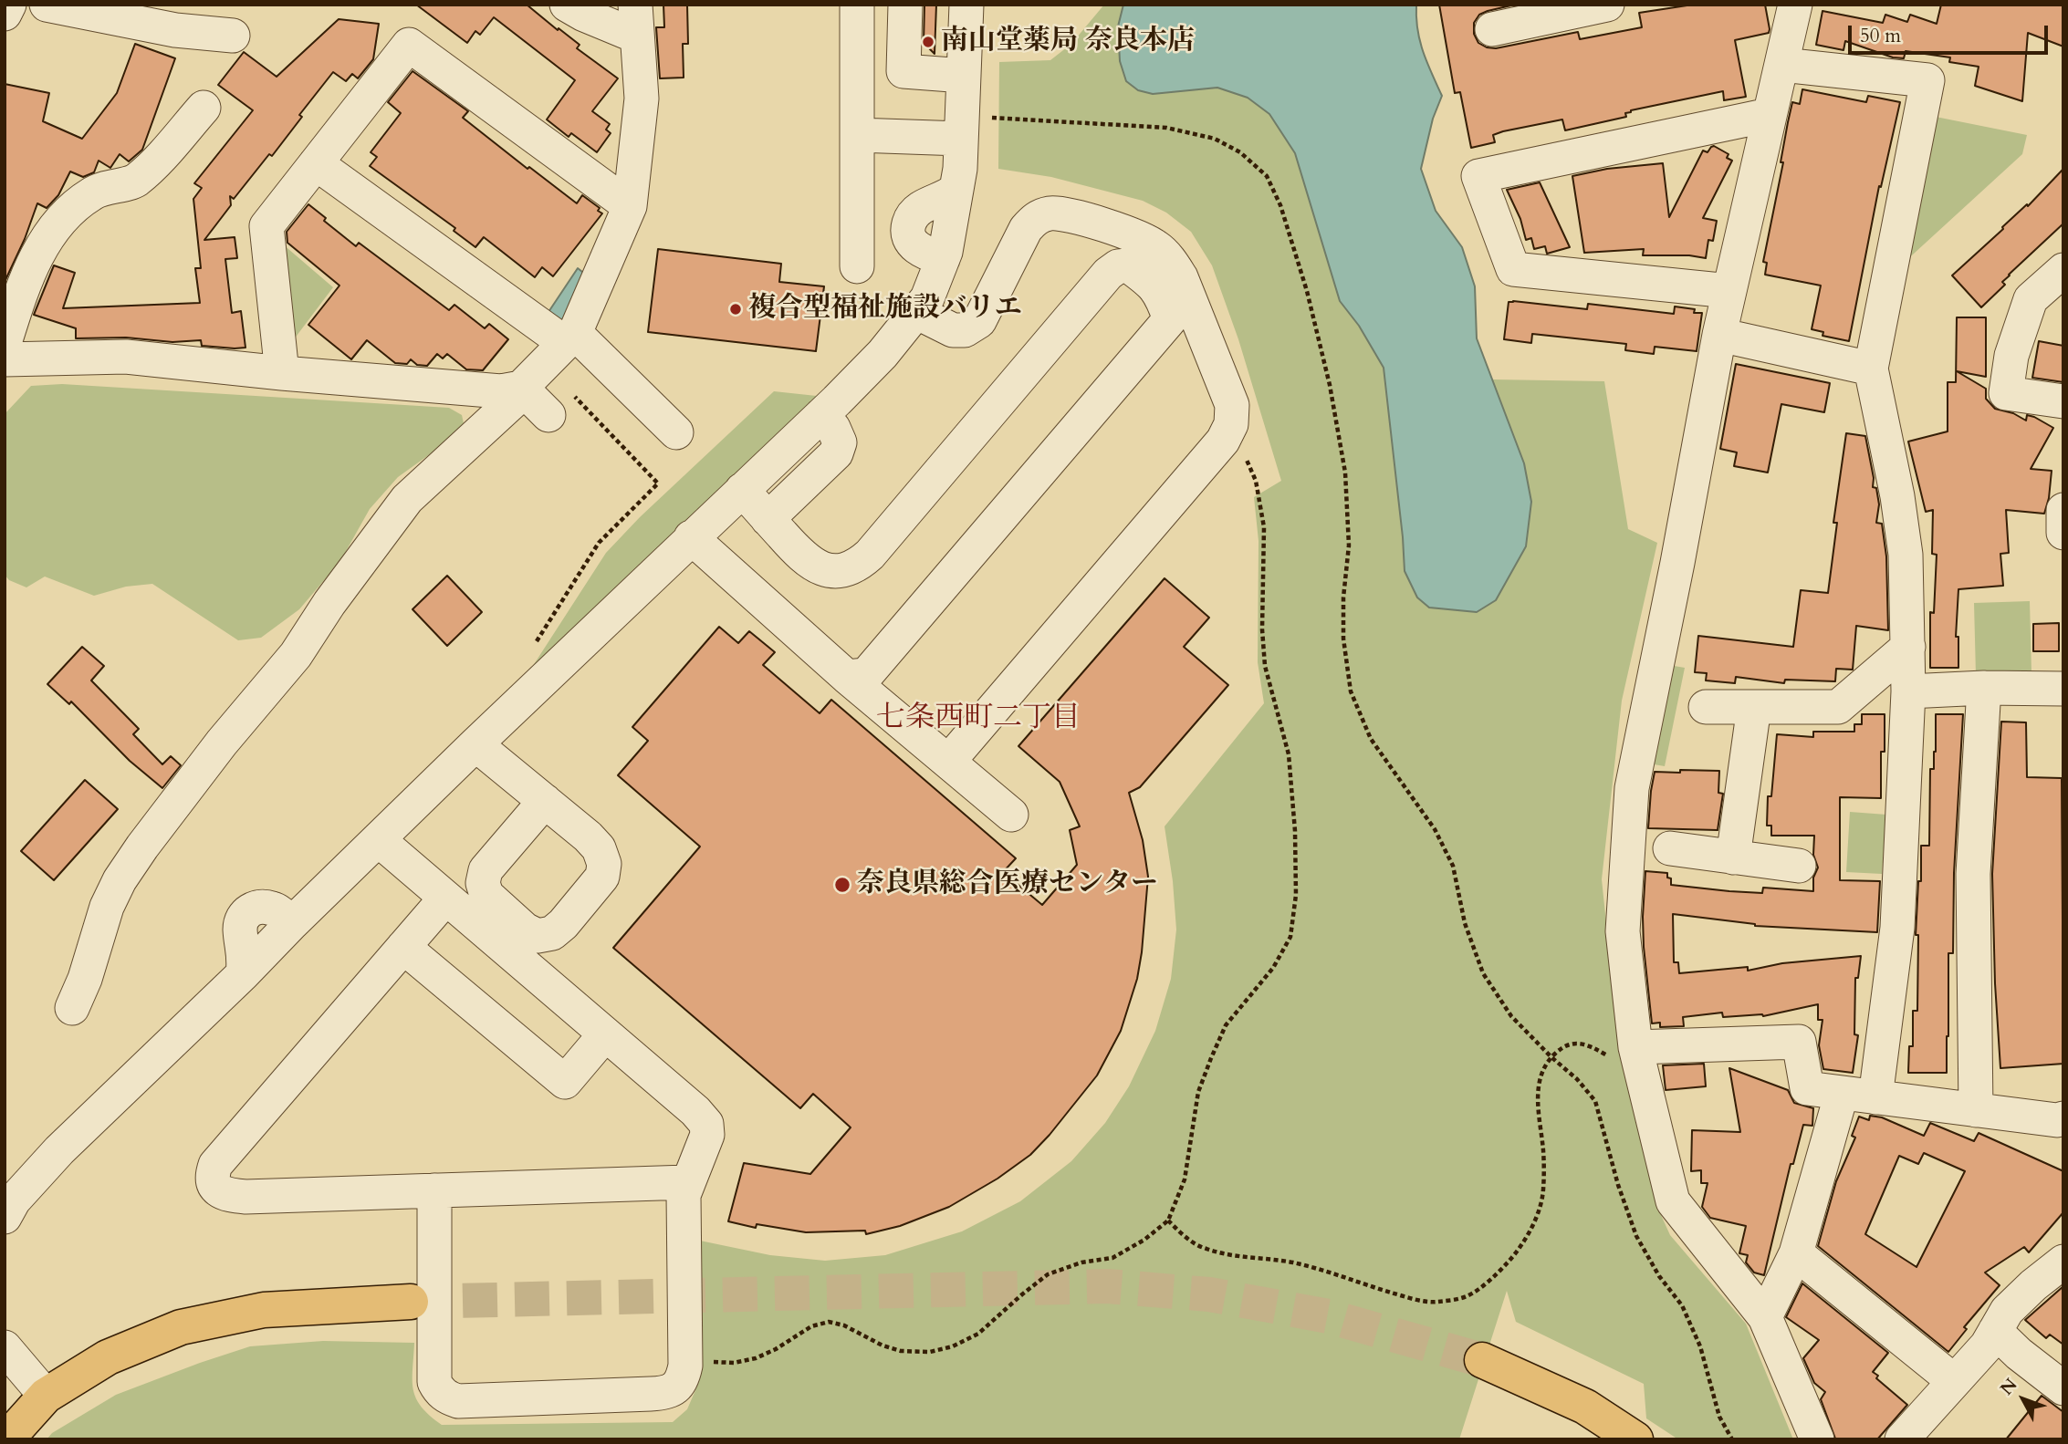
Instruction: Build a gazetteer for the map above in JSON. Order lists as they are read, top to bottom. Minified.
{"districts":["七条西町二丁目"],"places":["南山堂薬局 奈良本店","複合型福祉施設バリエ","奈良県総合医療センター"],"scale_bar":"50 m","north":"top left"}
